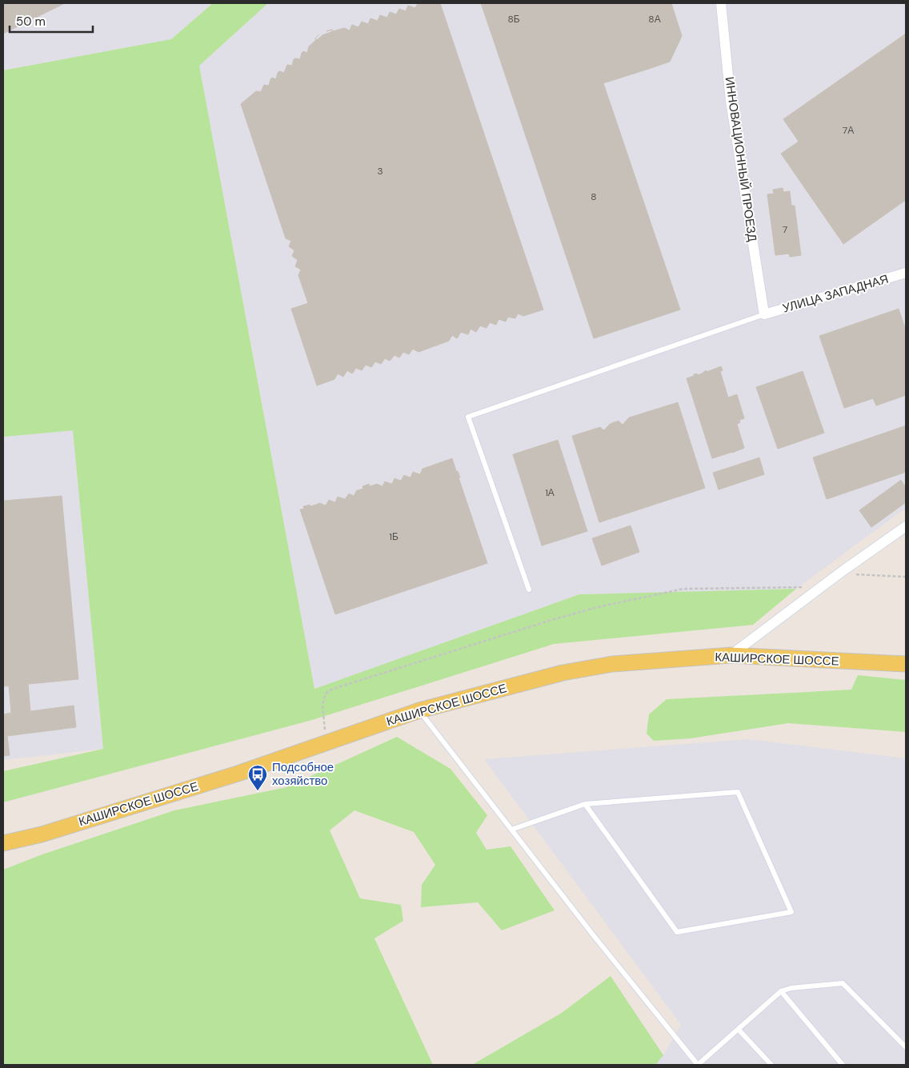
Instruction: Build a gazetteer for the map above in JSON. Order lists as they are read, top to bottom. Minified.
{"streets":{"main road":["КАШИРСКОЕ ШОССЕ"],"street":["ИННОВАЦИОННЫЙ ПРОЕЗД","УЛИЦА ЗАПАДНАЯ"]},"crossings":[["ИННОВАЦИОННЫЙ ПРОЕЗД","УЛИЦА ЗАПАДНАЯ"]],"places":{"bus stop":["Подсобное хозяйство"]},"house_numbers":["8Б","8А","7А","3","8","7","1А","1Б"],"scale_bar":"50 m"}
